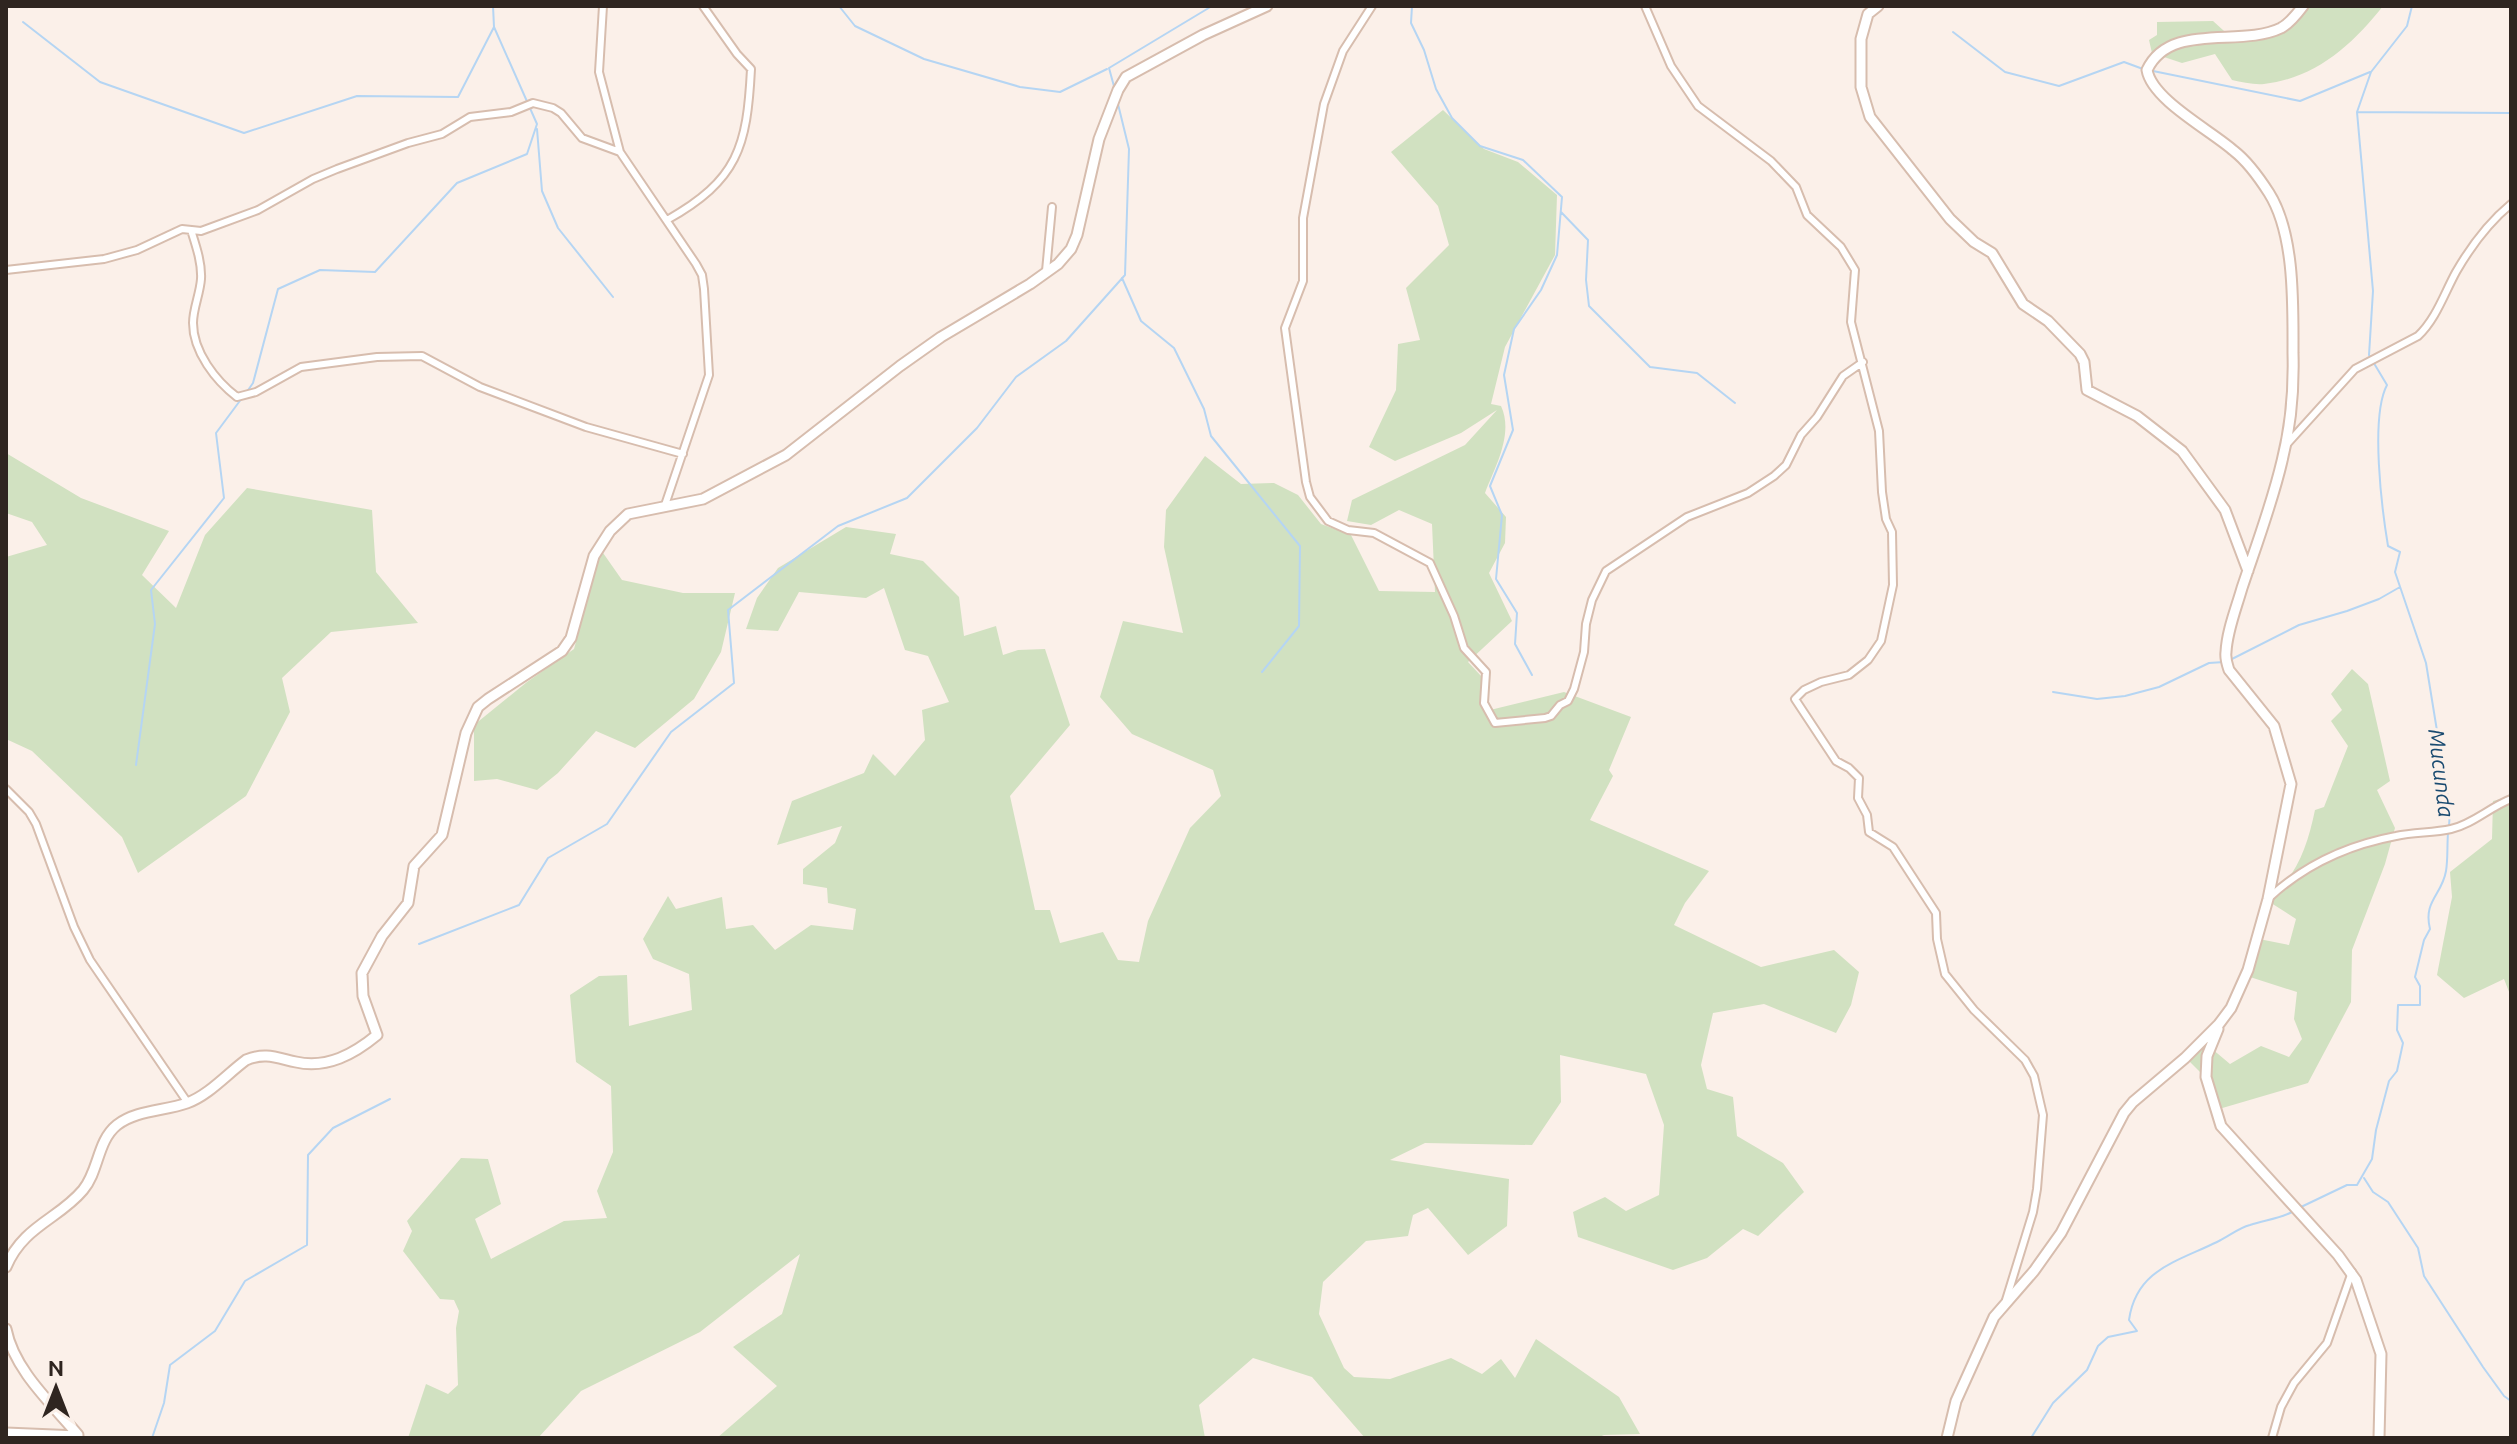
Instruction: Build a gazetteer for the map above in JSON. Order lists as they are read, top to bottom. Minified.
{"water":["Mucunda"],"north":"top"}
